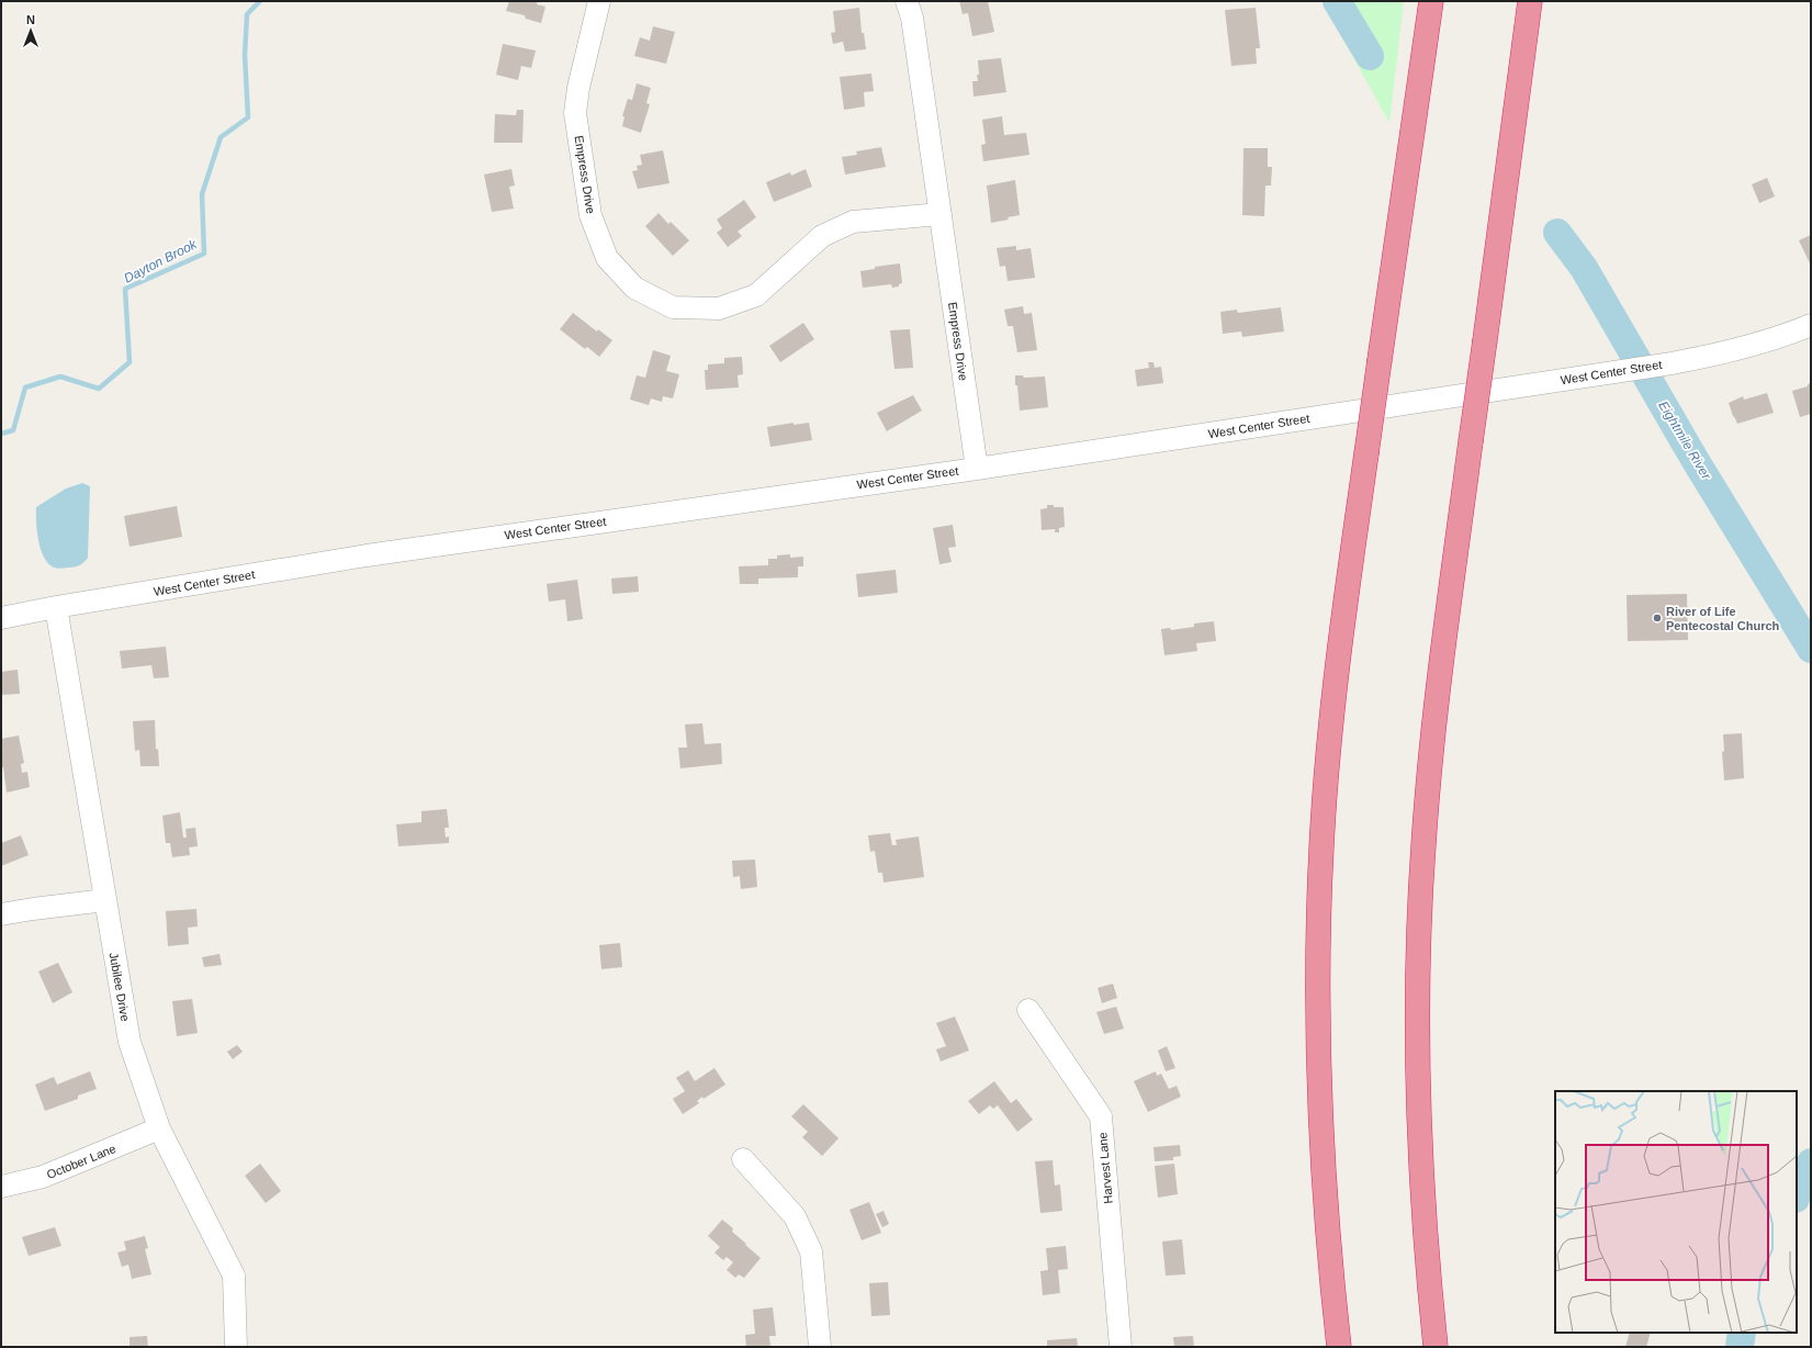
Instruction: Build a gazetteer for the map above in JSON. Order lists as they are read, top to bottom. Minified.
{"streets":{"street":["Empress Drive","West Center Street","Jubilee Drive","October Lane","Harvest Lane"]},"crossings":[["Empress Drive","West Center Street"],["West Center Street","Jubilee Drive"],["Jubilee Drive","October Lane"]],"water":["Dayton Brook","Eightmile River"],"places":["River of Life Pentecostal Church"],"north":"top"}
